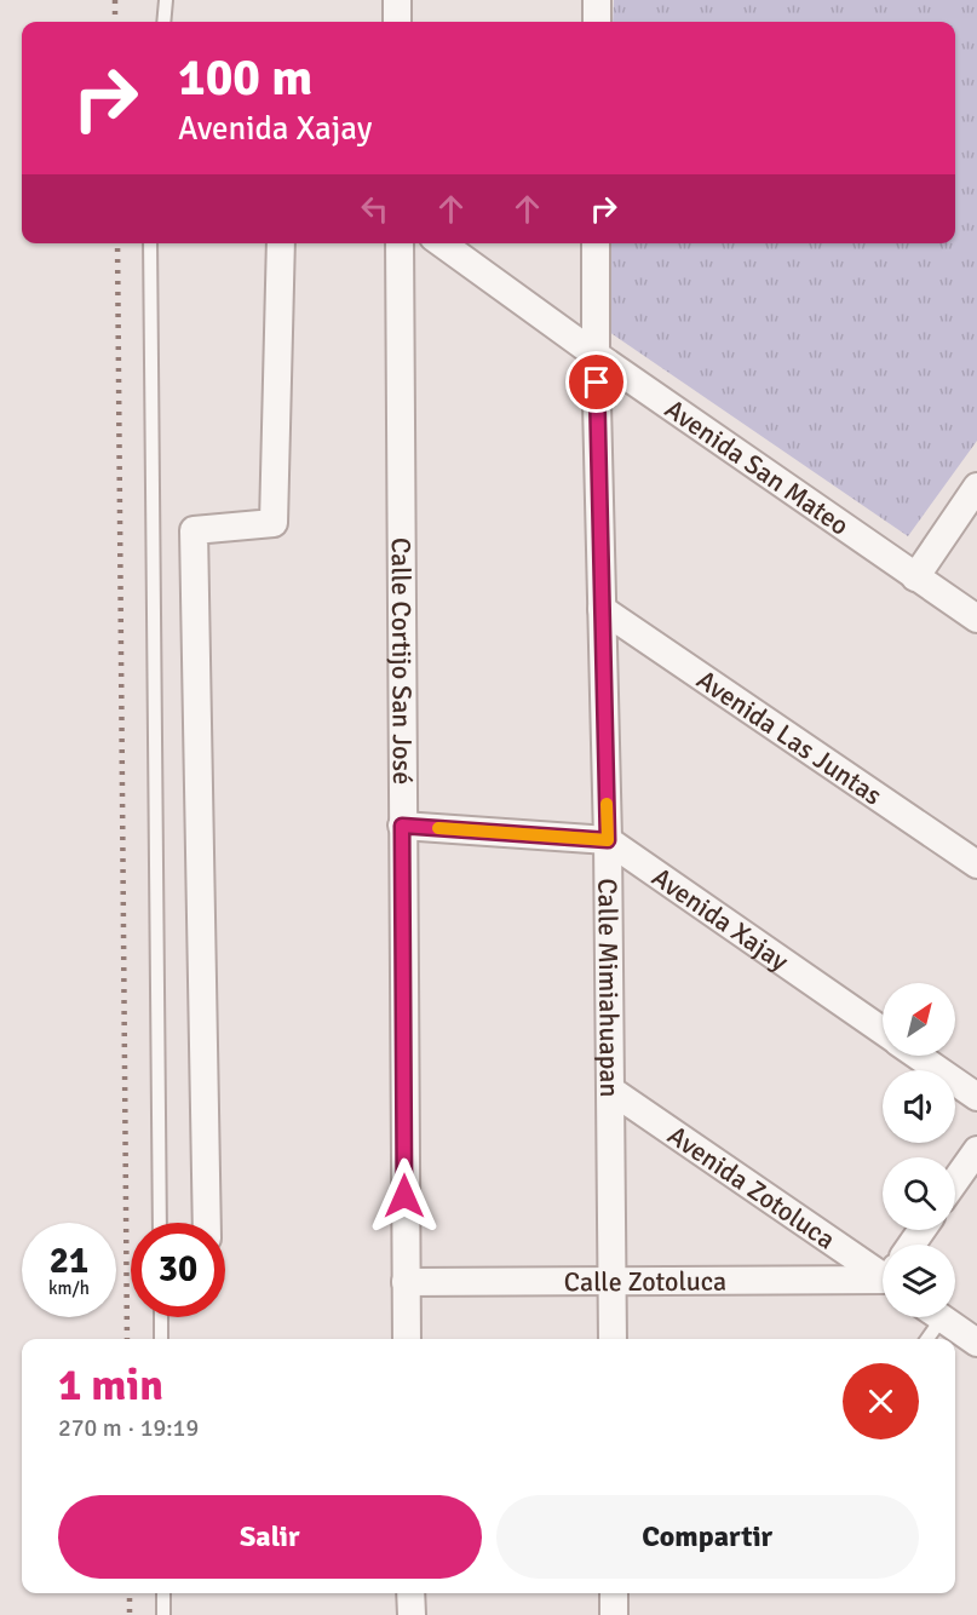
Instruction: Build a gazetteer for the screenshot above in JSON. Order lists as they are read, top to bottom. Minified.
{"streets":{"street":["Avenida San Mateo","Calle Cortijo San José","Avenida Las Juntas","Avenida Xajay","Calle Mimiahuapan","Avenida Zotoluca","Calle Zotoluca"]},"crossings":[["Avenida San Mateo","Calle Mimiahuapan"],["Calle Cortijo San José","Calle Zotoluca"],["Avenida Las Juntas","Calle Mimiahuapan"],["Avenida Xajay","Calle Mimiahuapan"],["Calle Mimiahuapan","Avenida Zotoluca"],["Calle Mimiahuapan","Calle Zotoluca"]],"north":"top right","page":{"turn":["100 m","Avenida Xajay"],"speed":"21 km/h","limit":"30","heading":["1 min","270 m · 19:19"],"buttons":["Salir","Compartir"]}}
